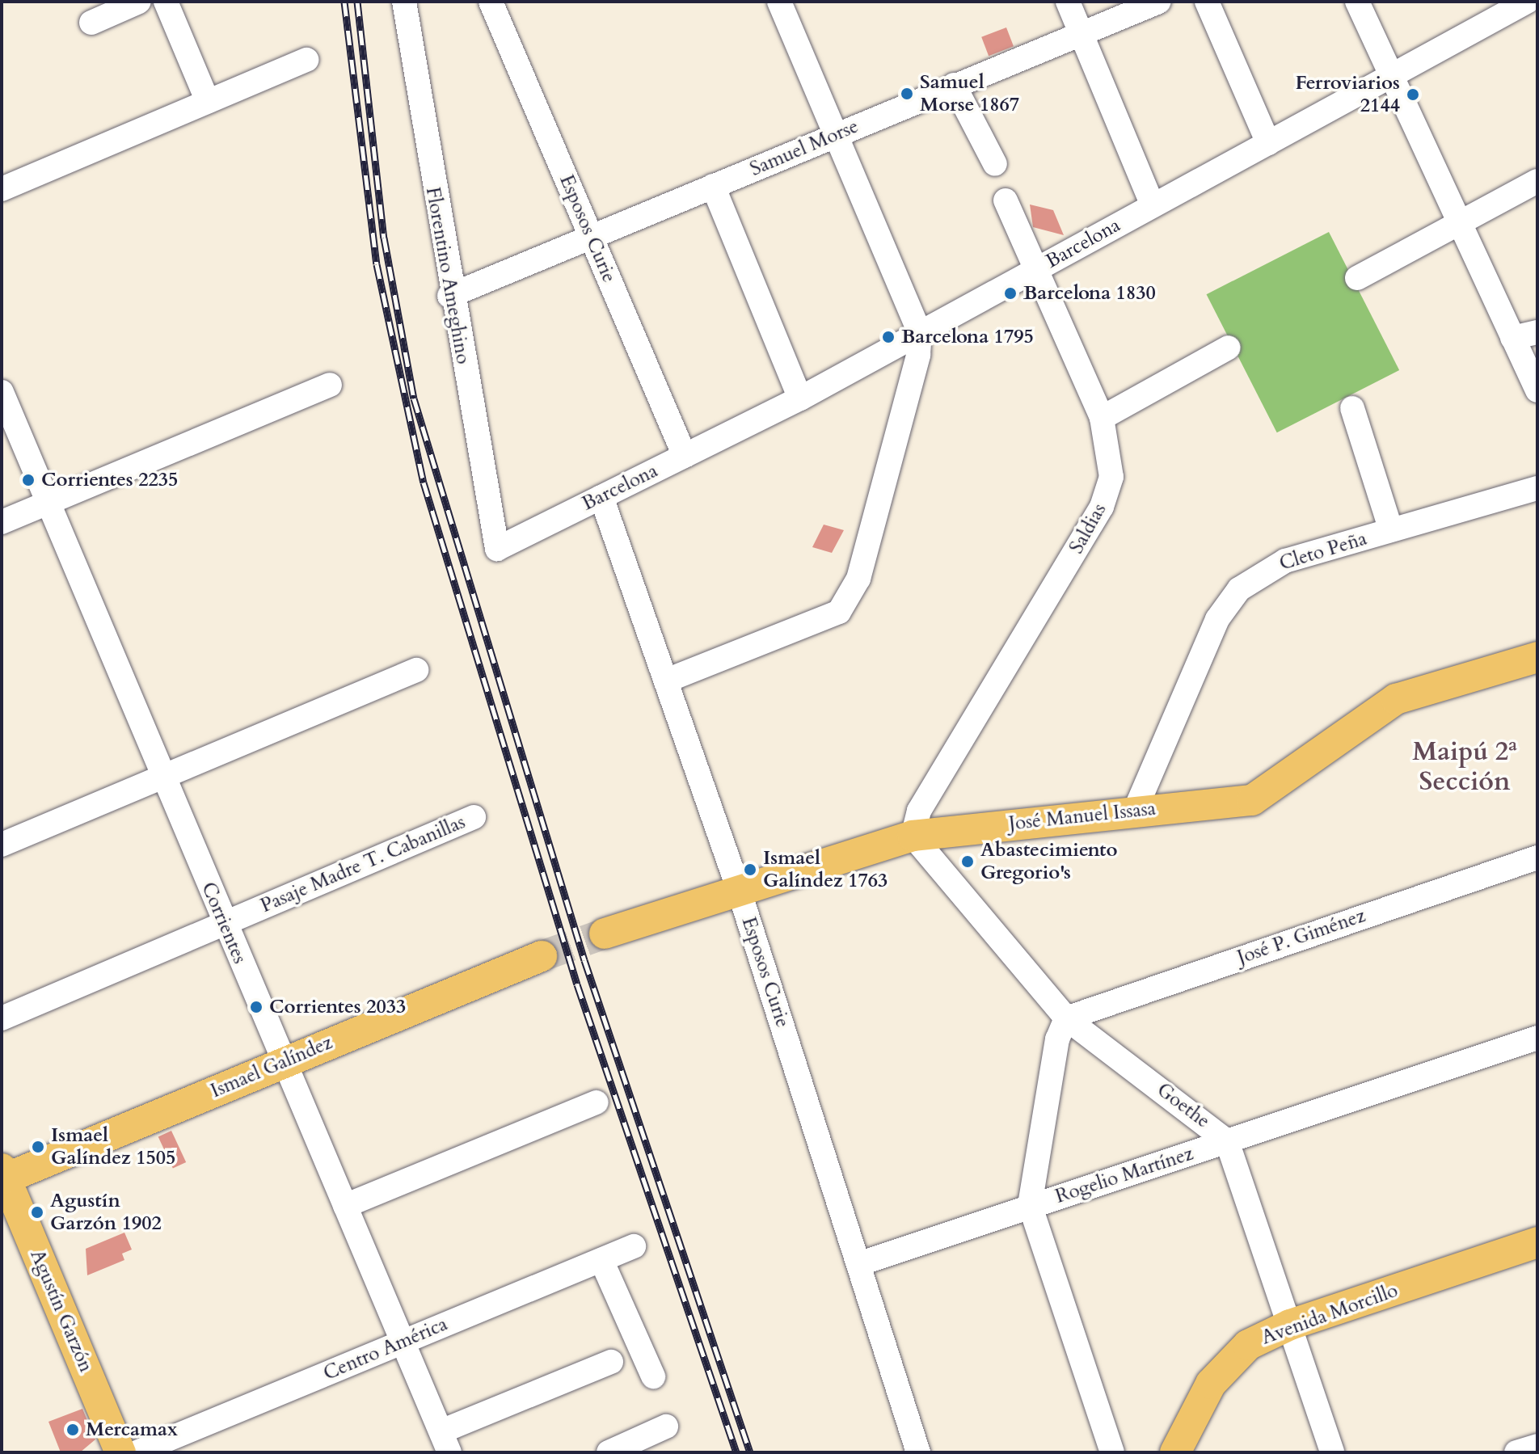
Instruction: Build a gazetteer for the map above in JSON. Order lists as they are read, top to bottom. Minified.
{"streets":{"main road":["José Manuel Issasa","Ismael Galíndez","Agustín Garzón","Avenida Morcillo"],"street":["Samuel Morse","Esposos Curie","Barcelona","Florentino Ameghino","Saldias","Cleto Peña","Pasaje Madre T. Cabanillas","Corrientes","José P. Giménez","Goethe","Rogelio Martínez","Centro América"]},"crossings":[["Samuel Morse","Esposos Curie"],["Samuel Morse","Florentino Ameghino"],["Esposos Curie","Barcelona"],["Esposos Curie","José Manuel Issasa"],["Esposos Curie","Rogelio Martínez"],["Barcelona","Florentino Ameghino"],["Barcelona","Saldias"],["Saldias","José Manuel Issasa"],["Saldias","Goethe"],["Cleto Peña","José Manuel Issasa"],["José Manuel Issasa","Goethe"],["Pasaje Madre T. Cabanillas","Corrientes"],["Corrientes","Ismael Galíndez"],["Corrientes","Centro América"],["José P. Giménez","Goethe"],["Ismael Galíndez","Agustín Garzón"],["Goethe","Rogelio Martínez"],["Goethe","Avenida Morcillo"]],"districts":["Maipú 2ª Sección"],"places":["Samuel Morse 1867","Ferroviarios 2144","Barcelona 1830","Barcelona 1795","Corrientes 2235","Abastecimiento Gregorio's","Ismael Galíndez 1763","Corrientes 2033","Ismael Galíndez 1505","Agustín Garzón 1902","Mercamax"]}
